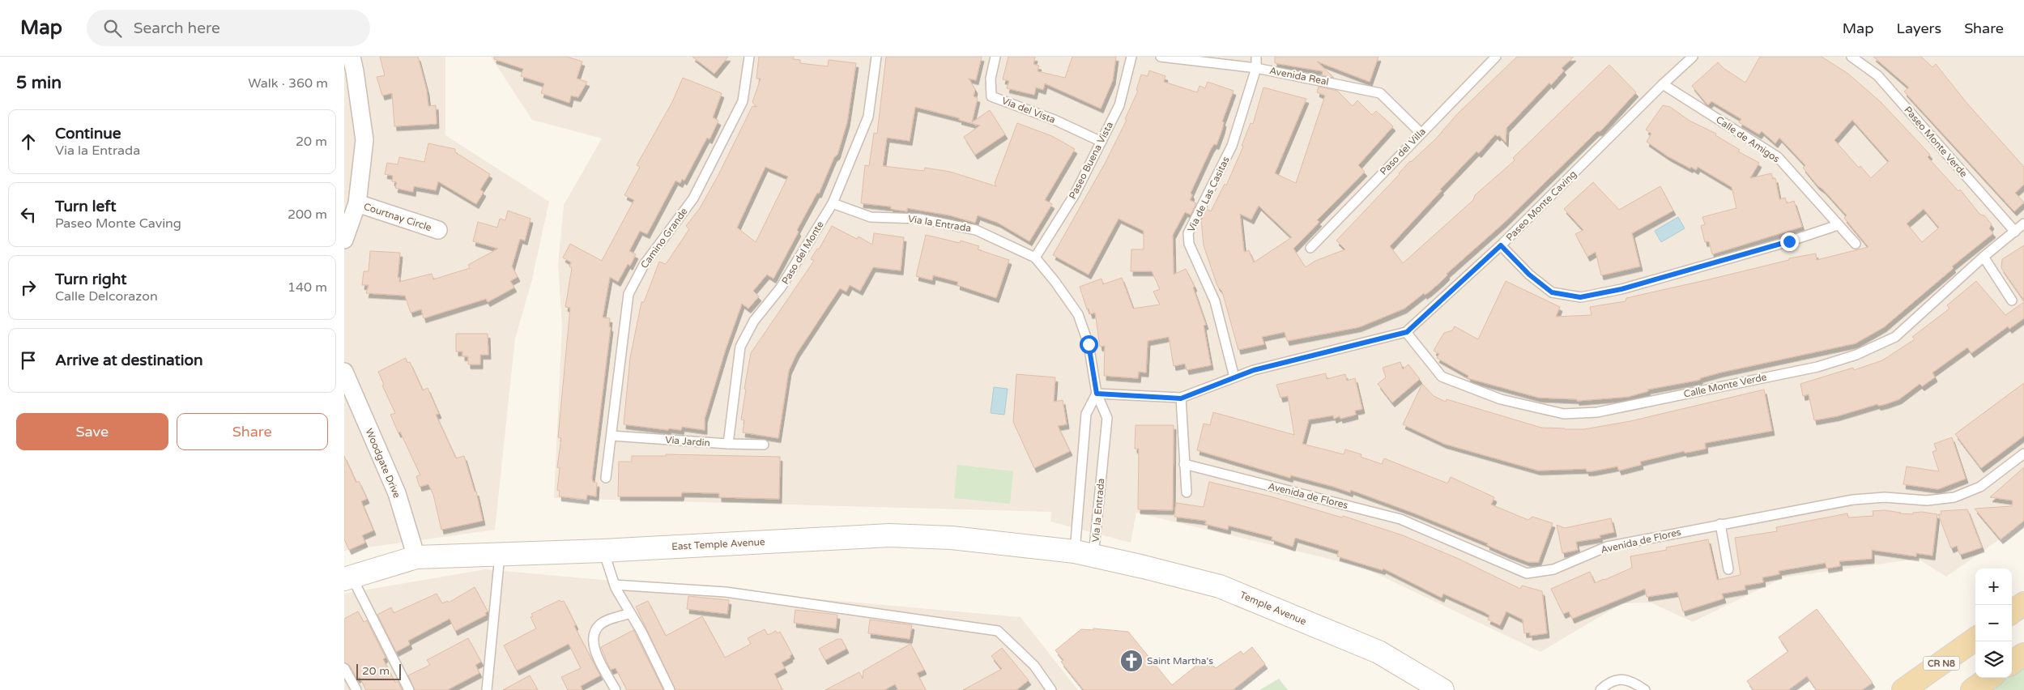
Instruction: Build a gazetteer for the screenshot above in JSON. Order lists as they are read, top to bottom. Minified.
{"streets":{"main road":["East Temple Avenue","Temple Avenue","CR N8"],"street":["Courtnay Circle","Woodgate Drive"],"lane":["Avenida Real","Via del Vista","Calle de Amigos","Paseo Monte Verde","Paso del Villa","Paseo Buena Vista","Via de Las Casitas","Paseo Monte Caving","Via la Entrada","Camino Grande","Paso del Monte","Calle Monte Verde","Via Jardin","Avenida de Flores"]},"crossings":[["Avenida Real","Paso del Villa"],["Avenida Real","Via de Las Casitas"],["Via del Vista","Paseo Buena Vista"],["Calle de Amigos","Paseo Monte Caving"],["Paseo Monte Verde","Calle Monte Verde"],["Paseo Buena Vista","Via la Entrada"],["Via de Las Casitas","Paseo Monte Caving"],["Paseo Monte Caving","Via la Entrada"],["Paseo Monte Caving","Calle Monte Verde"],["Via la Entrada","Paso del Monte"],["Via la Entrada","East Temple Avenue"],["Via la Entrada","Temple Avenue"],["Camino Grande","Via Jardin"],["Paso del Monte","Via Jardin"],["Woodgate Drive","East Temple Avenue"],["East Temple Avenue","Temple Avenue"]],"places":{"church":["Saint Martha's"]},"scale_bar":"20 m","page":{"header":"Map","search":"Search here","nav":["Map","Layers","Share"],"heading":["5 min","Walk · 360 m"],"list":[["Continue","Via la Entrada","20 m"],["Turn left","Paseo Monte Caving","200 m"],["Turn right","Calle Delcorazon","140 m"],"Arrive at destination"],"buttons":["Save","Share"],"map_buttons":["+","−"],"scale":"20 m"}}
